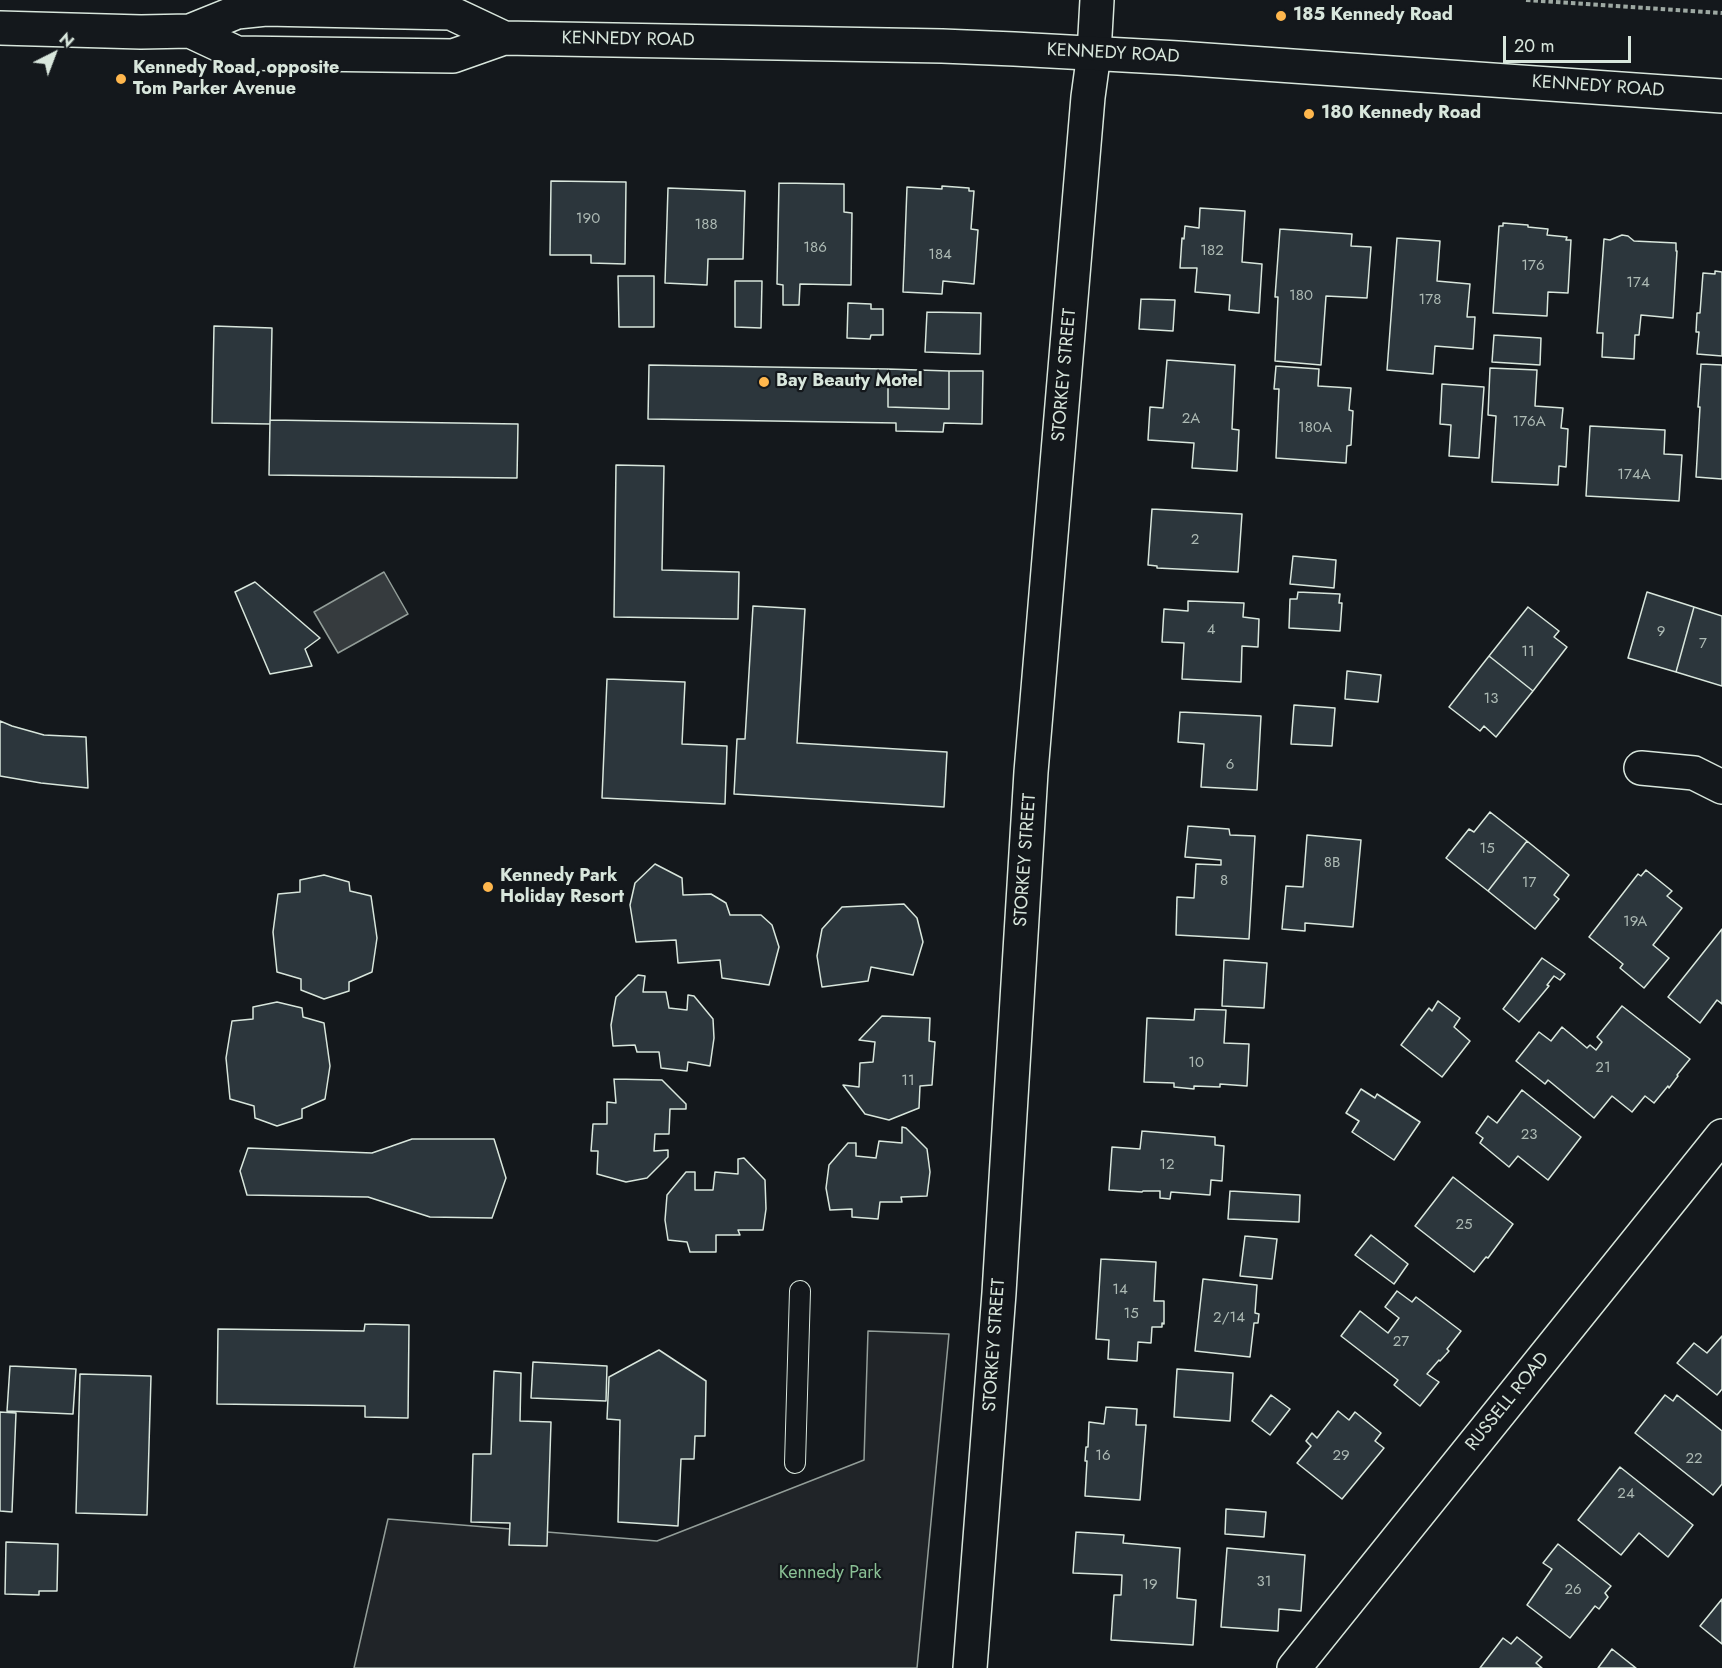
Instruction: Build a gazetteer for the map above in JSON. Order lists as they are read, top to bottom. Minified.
{"streets":{"street":["KENNEDY ROAD","STORKEY STREET","RUSSELL ROAD"]},"crossings":[["KENNEDY ROAD","STORKEY STREET"]],"parks":["Kennedy Park"],"places":["185 Kennedy Road","Kennedy Road, opposite Tom Parker Avenue","180 Kennedy Road","Bay Beauty Motel","Kennedy Park Holiday Resort"],"house_numbers":["190","188","186","182","184","176","174","180","178","2A","176A","180A","174A","2","4","9","7","11","13","6","15","8B","8","17","19A","10","21","11","23","12","25","14","15","2/14","27","16","29","22","24","31","19","26"],"scale_bar":"20 m","north":"top right"}
